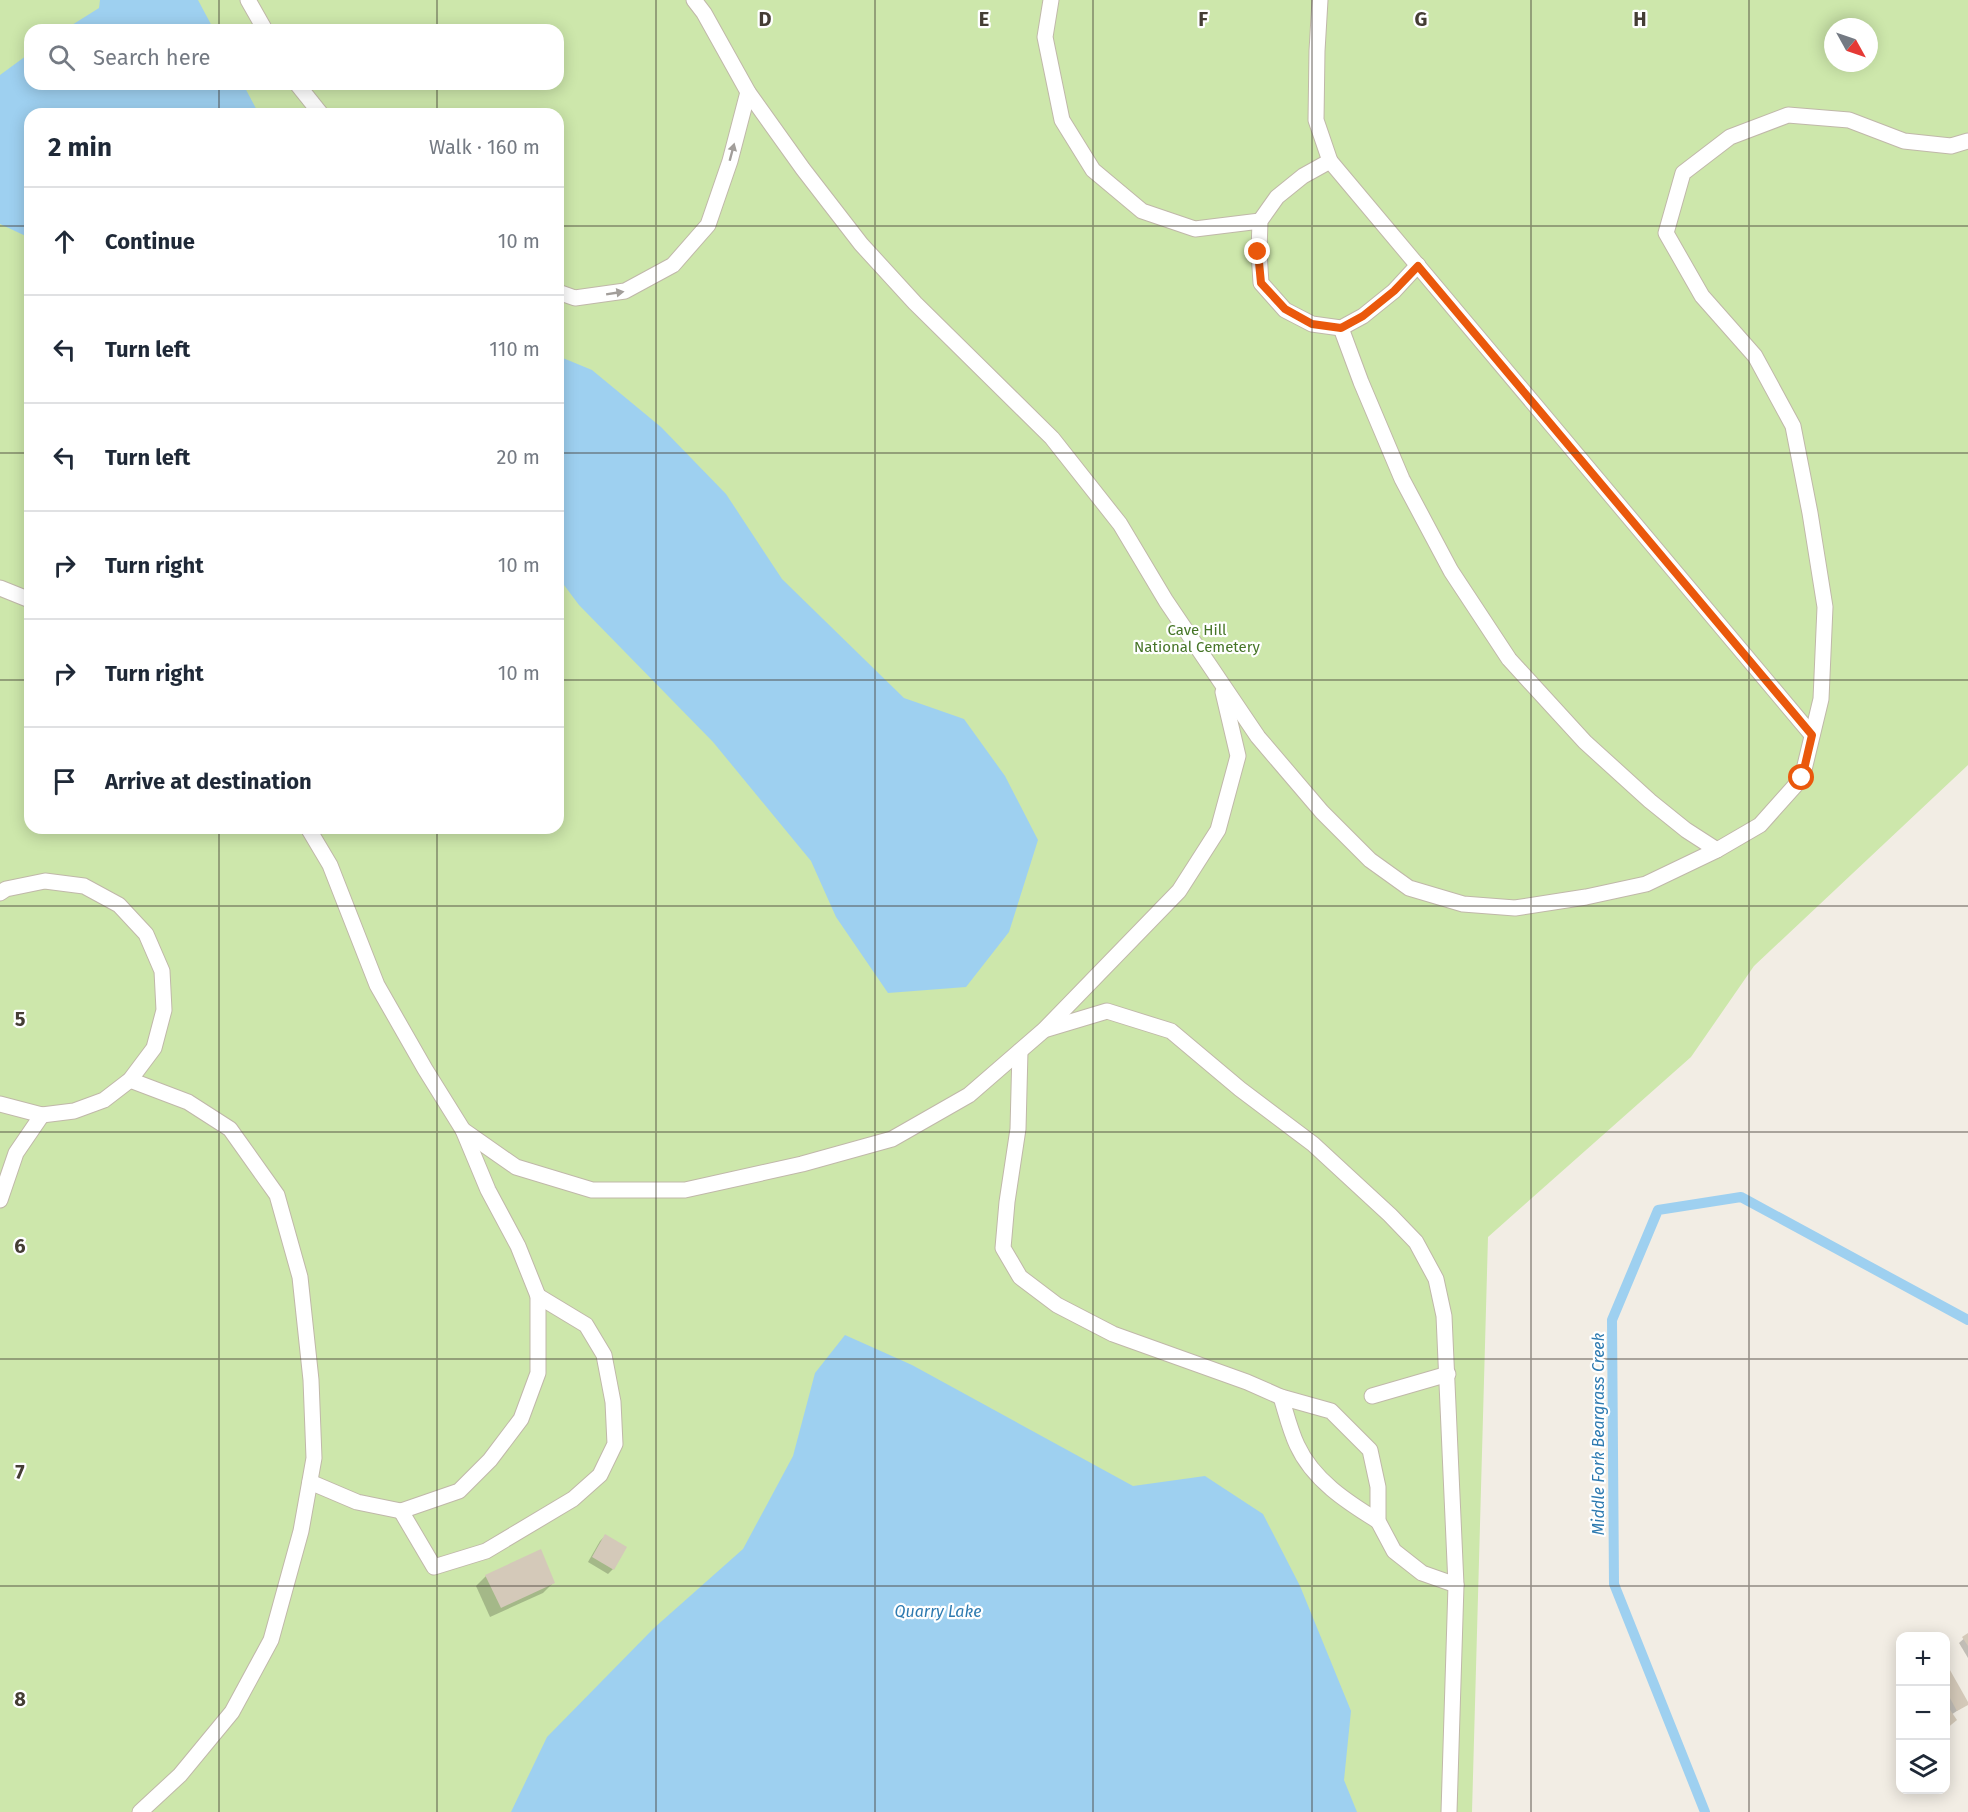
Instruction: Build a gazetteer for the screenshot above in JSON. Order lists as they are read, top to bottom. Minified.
{"water":["Middle Fork Beargrass Creek","Quarry Lake"],"parks":["Cave Hill National Cemetery"],"north":"bottom right","page":{"search":"Search here","heading":["2 min","Walk · 160 m"],"list":[["Continue","10 m"],["Turn left","110 m"],["Turn left","20 m"],["Turn right","10 m"],["Turn right","10 m"],"Arrive at destination"],"map_buttons":["+","−"]},"grid":{"columns":["D","E","F","G","H"],"rows":["5","6","7","8"]}}
